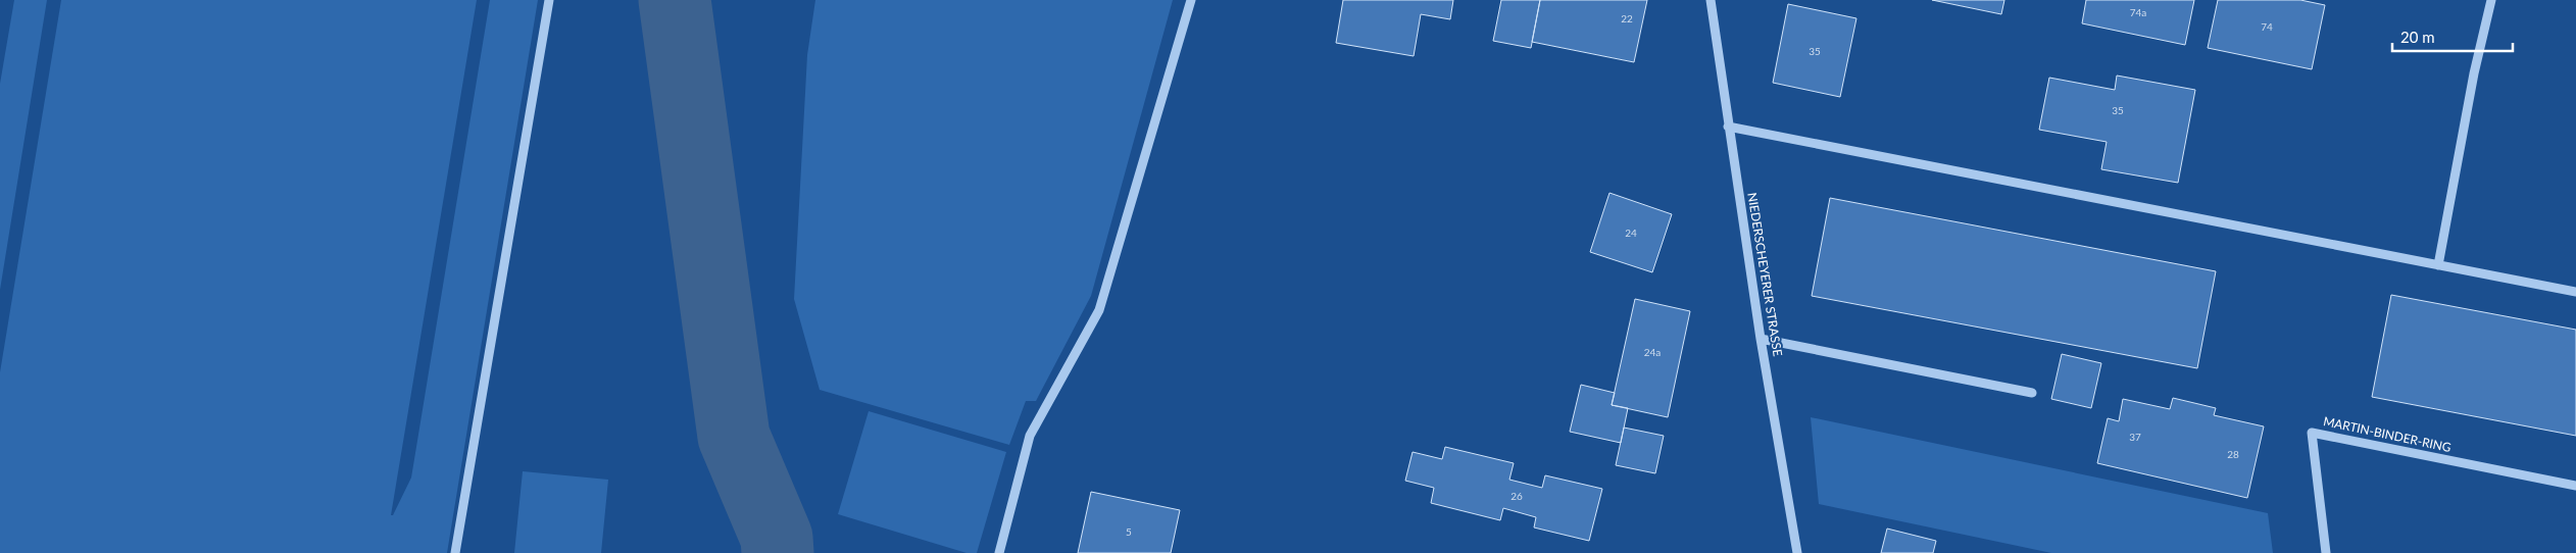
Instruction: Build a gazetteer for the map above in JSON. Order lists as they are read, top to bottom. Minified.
{"streets":{"street":["NIEDERSCHEYERER STRASSE","MARTIN-BINDER-RING"]},"house_numbers":["74a","22","74","35","35","24","24a","37","28","26","5"],"scale_bar":"20 m"}
